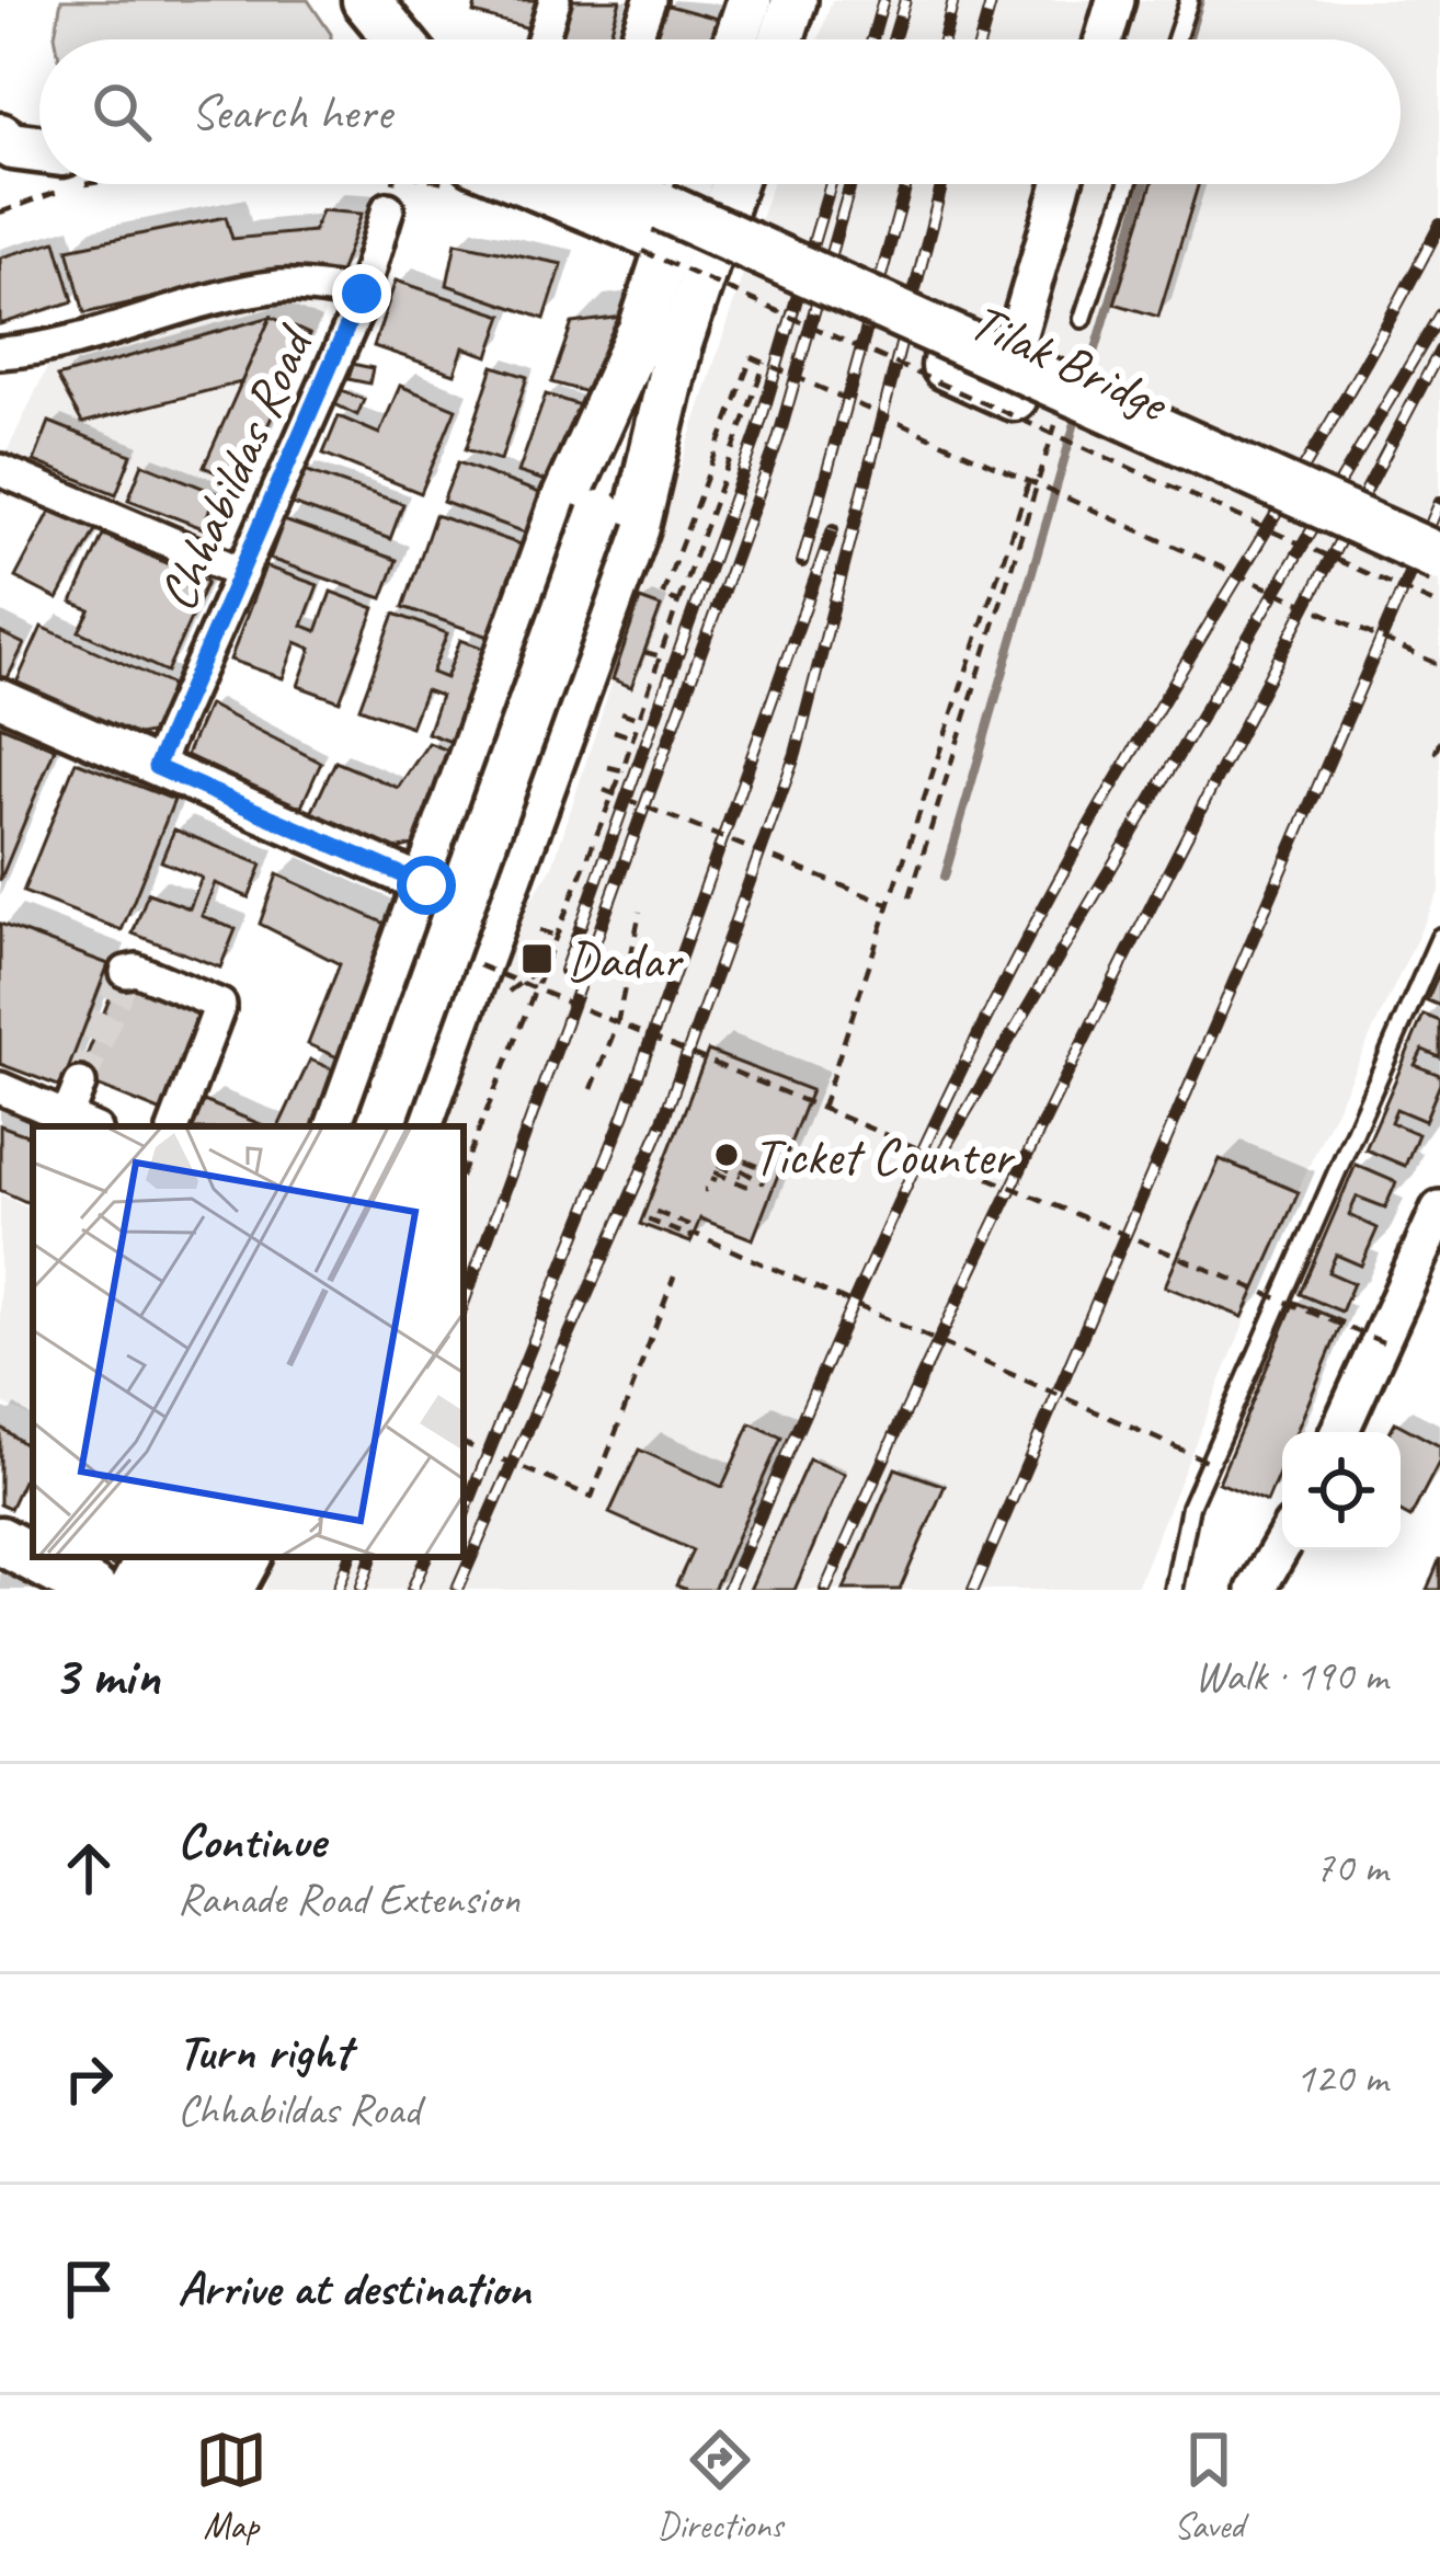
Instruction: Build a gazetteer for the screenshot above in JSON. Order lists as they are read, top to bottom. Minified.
{"streets":{"main road":["Tilak Bridge"],"street":["Chhabildas Road"]},"places":{"transit":["Dadar"],"other":["Ticket Counter"]},"page":{"search":"Search here","heading":["3 min","Walk · 190 m"],"list":[["Continue","Ranade Road Extension","70 m"],["Turn right","Chhabildas Road","120 m"],"Arrive at destination"],"nav":["Map","Directions","Saved"]}}
